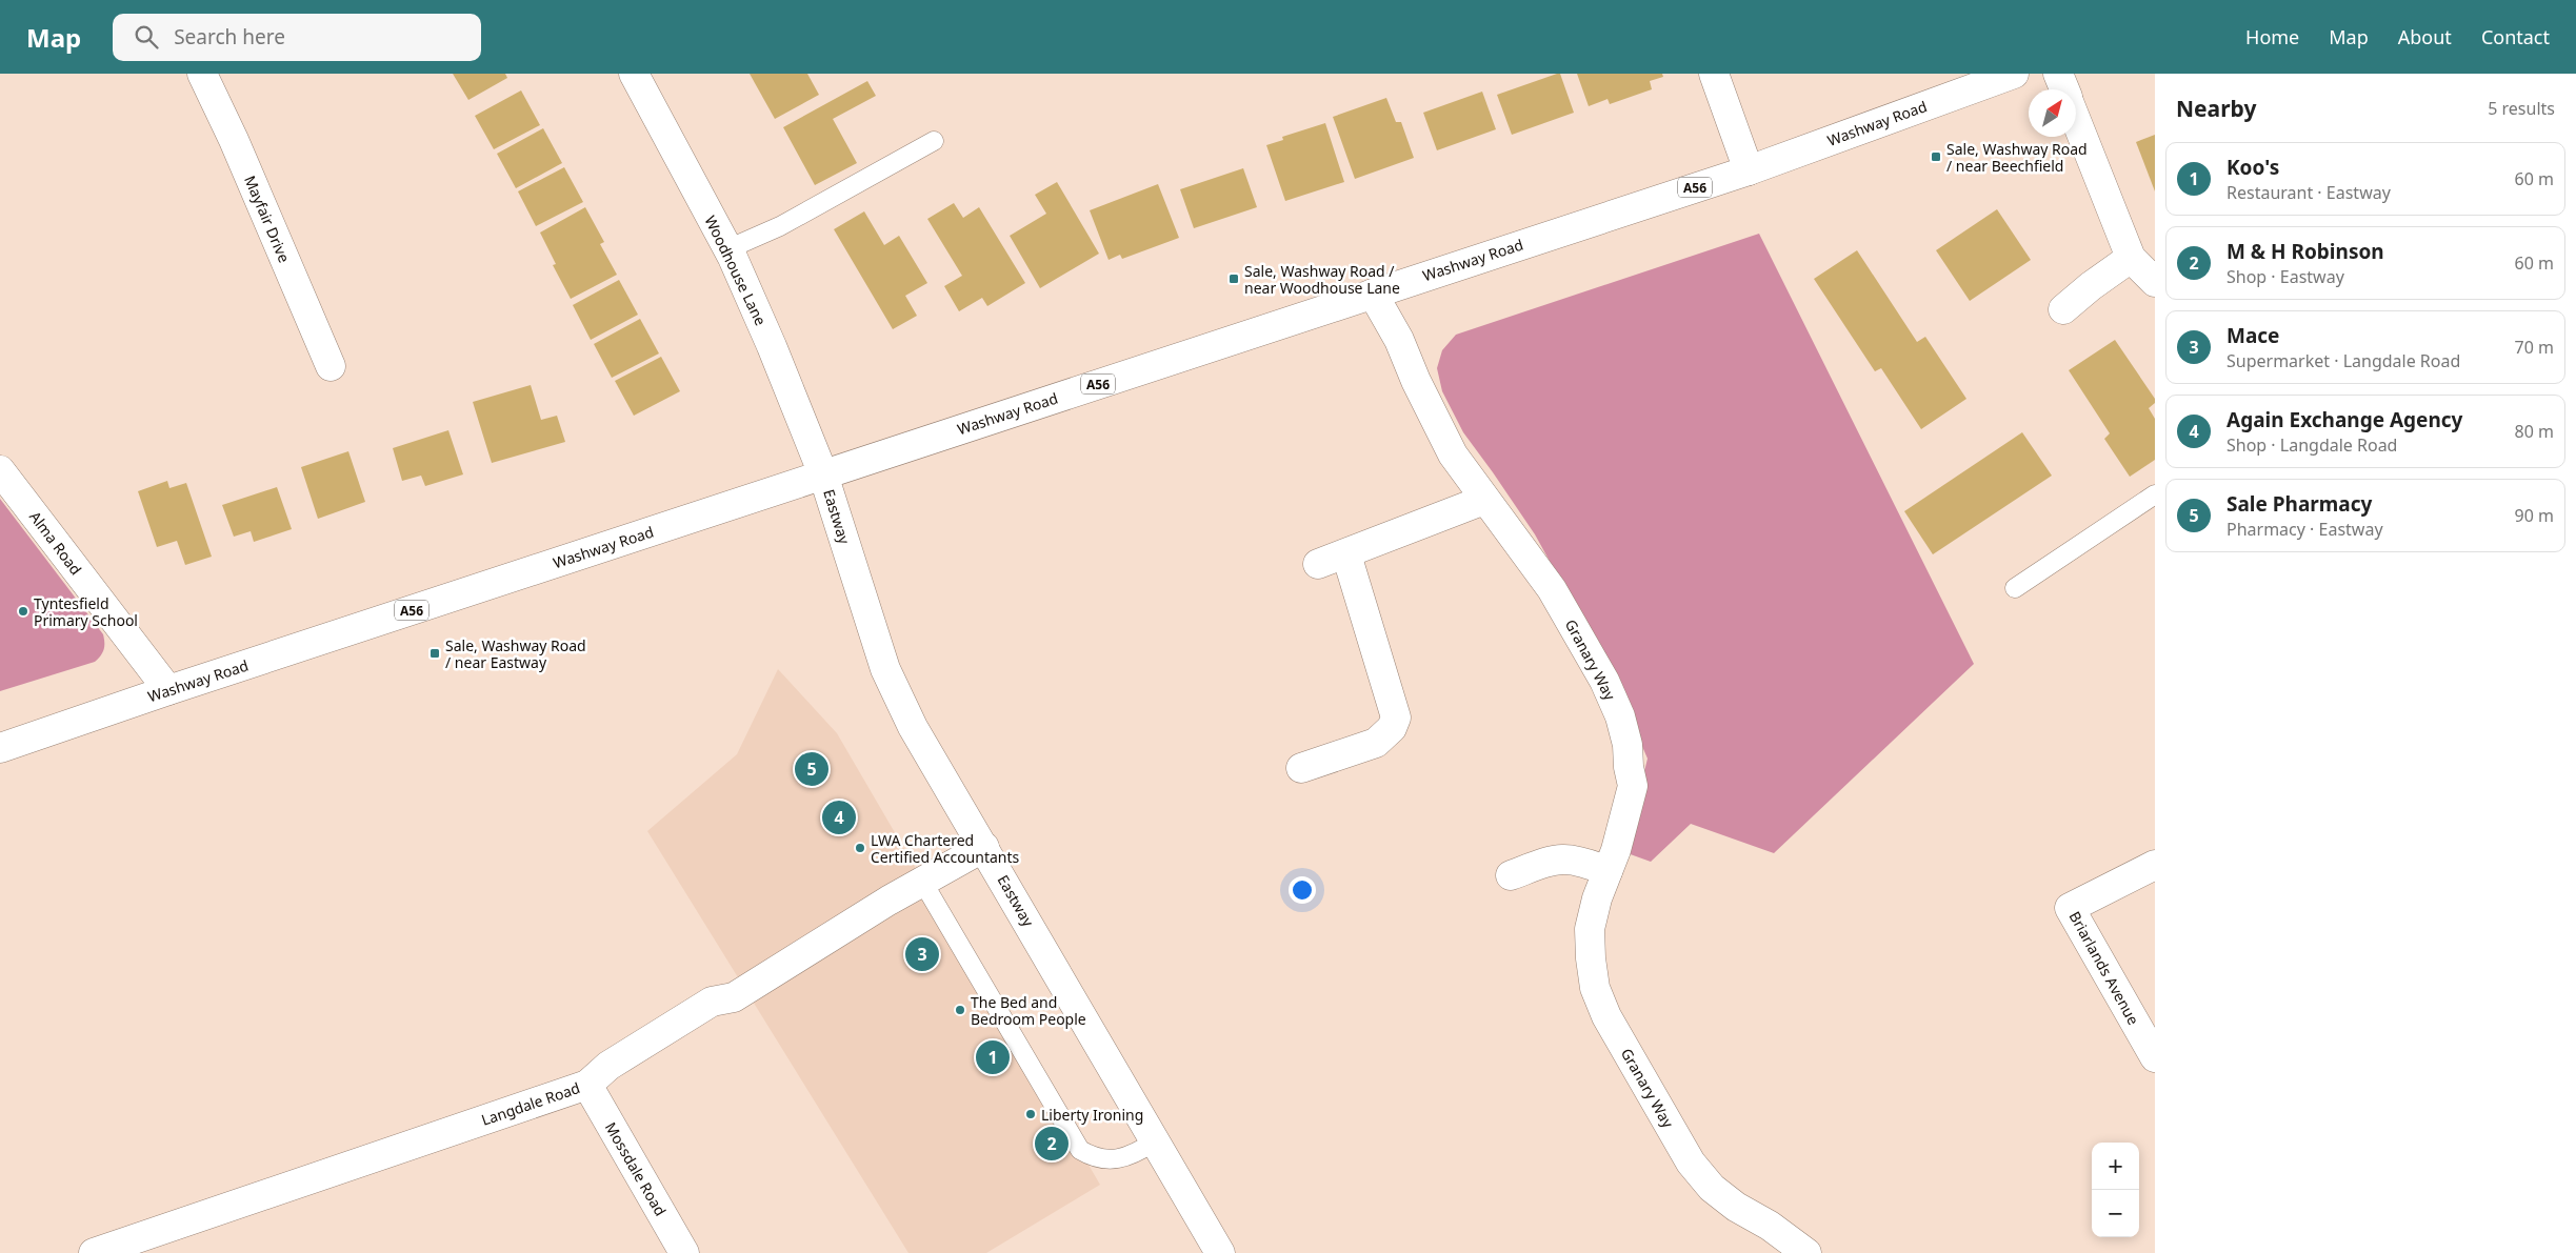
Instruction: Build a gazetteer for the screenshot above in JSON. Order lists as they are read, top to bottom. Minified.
{"streets":{"main road":["Washway Road","A56","Mayfair Drive","Woodhouse Lane","Eastway","Alma Road","Granary Way","Briarlands Avenue","Langdale Road","Mossdale Road"]},"crossings":[["Washway Road","Woodhouse Lane"],["Washway Road","Eastway"],["Washway Road","Alma Road"],["Washway Road","Granary Way"],["Woodhouse Lane","Eastway"],["Eastway","Langdale Road"],["Langdale Road","Mossdale Road"]],"places":{"transit":["Sale, Washway Road / near Beechfield","Sale, Washway Road / near Woodhouse Lane","Sale, Washway Road / near Eastway"],"other":["Tyntesfield Primary School","LWA Chartered Certified Accountants","The Bed and Bedroom People","Liberty Ironing"]},"north":"top right","page":{"header":"Map","search":"Search here","nav":["Home","Map","About","Contact"],"heading":["Nearby","5 results"],"list":[{"mark":"1","name":"Koo's","note":"Restaurant · Eastway","value":"60 m"},{"mark":"2","name":"M & H Robinson","note":"Shop · Eastway","value":"60 m"},{"mark":"3","name":"Mace","note":"Supermarket · Langdale Road","value":"70 m"},{"mark":"4","name":"Again Exchange Agency","note":"Shop · Langdale Road","value":"80 m"},{"mark":"5","name":"Sale Pharmacy","note":"Pharmacy · Eastway","value":"90 m"}],"pins":["5","4","3","1","2"],"map_buttons":["+","−"]}}
